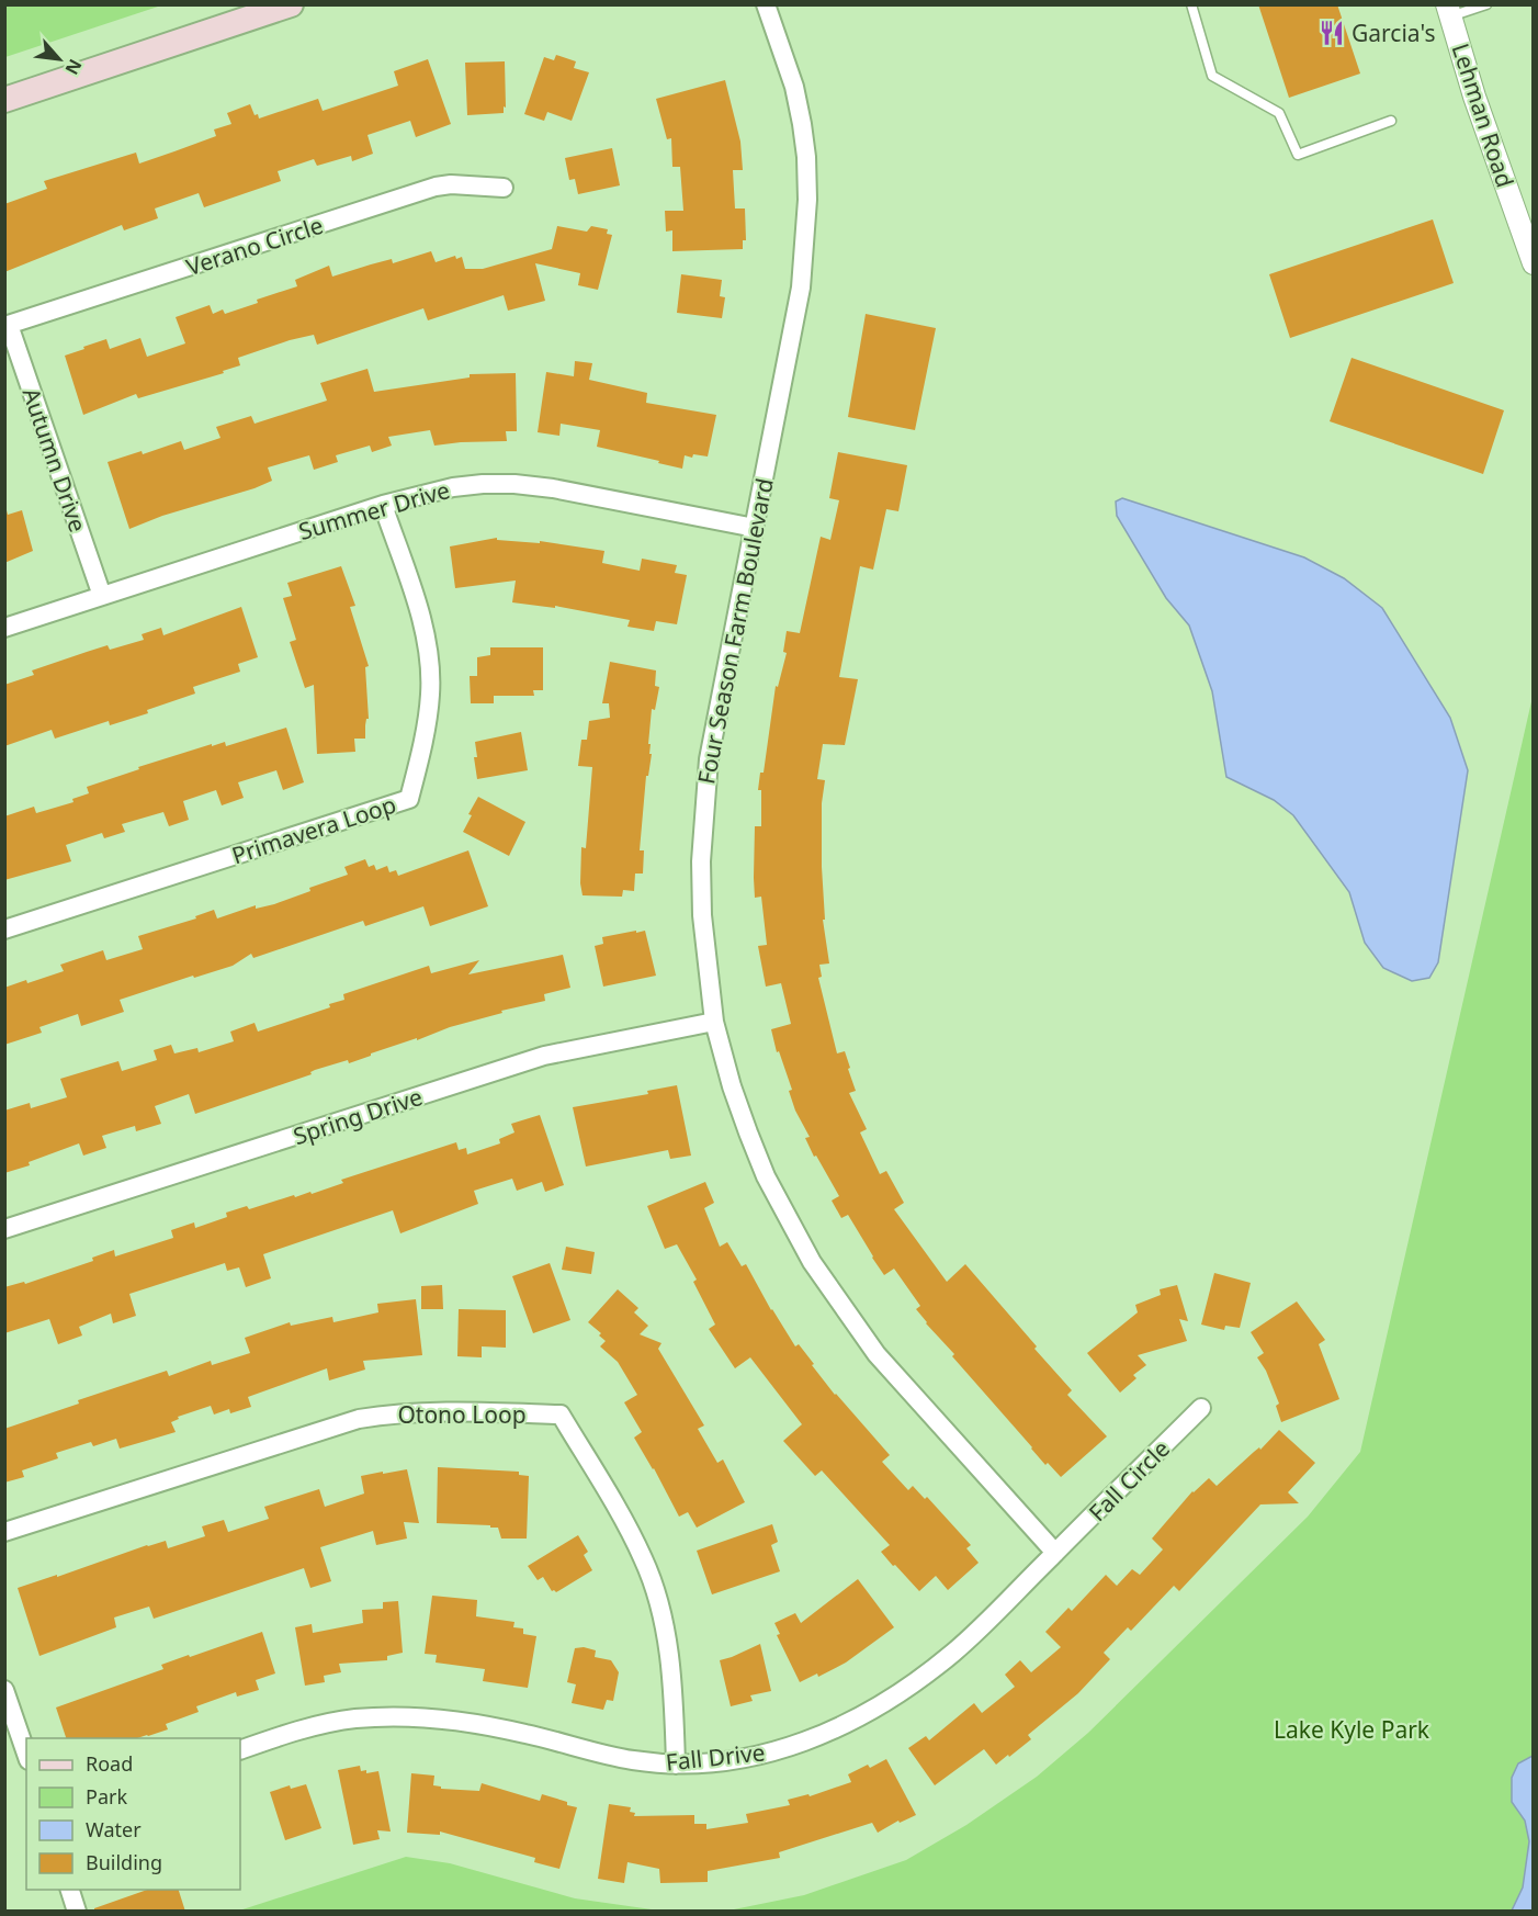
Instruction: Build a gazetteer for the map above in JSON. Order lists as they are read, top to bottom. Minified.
{"streets":{"street":["Lehman Road","Verano Circle","Autumn Drive","Summer Drive","Four Season Farm Boulevard","Primavera Loop","Spring Drive","Otono Loop","Fall Circle","Fall Drive"]},"crossings":[["Verano Circle","Autumn Drive"],["Autumn Drive","Summer Drive"],["Summer Drive","Four Season Farm Boulevard"],["Summer Drive","Primavera Loop"],["Four Season Farm Boulevard","Spring Drive"],["Four Season Farm Boulevard","Fall Circle"],["Four Season Farm Boulevard","Fall Drive"],["Otono Loop","Fall Drive"],["Fall Circle","Fall Drive"]],"parks":["Lake Kyle Park"],"places":{"restaurant":["Garcia's"]},"legend":["Road","Park","Water","Building"],"north":"bottom right"}
